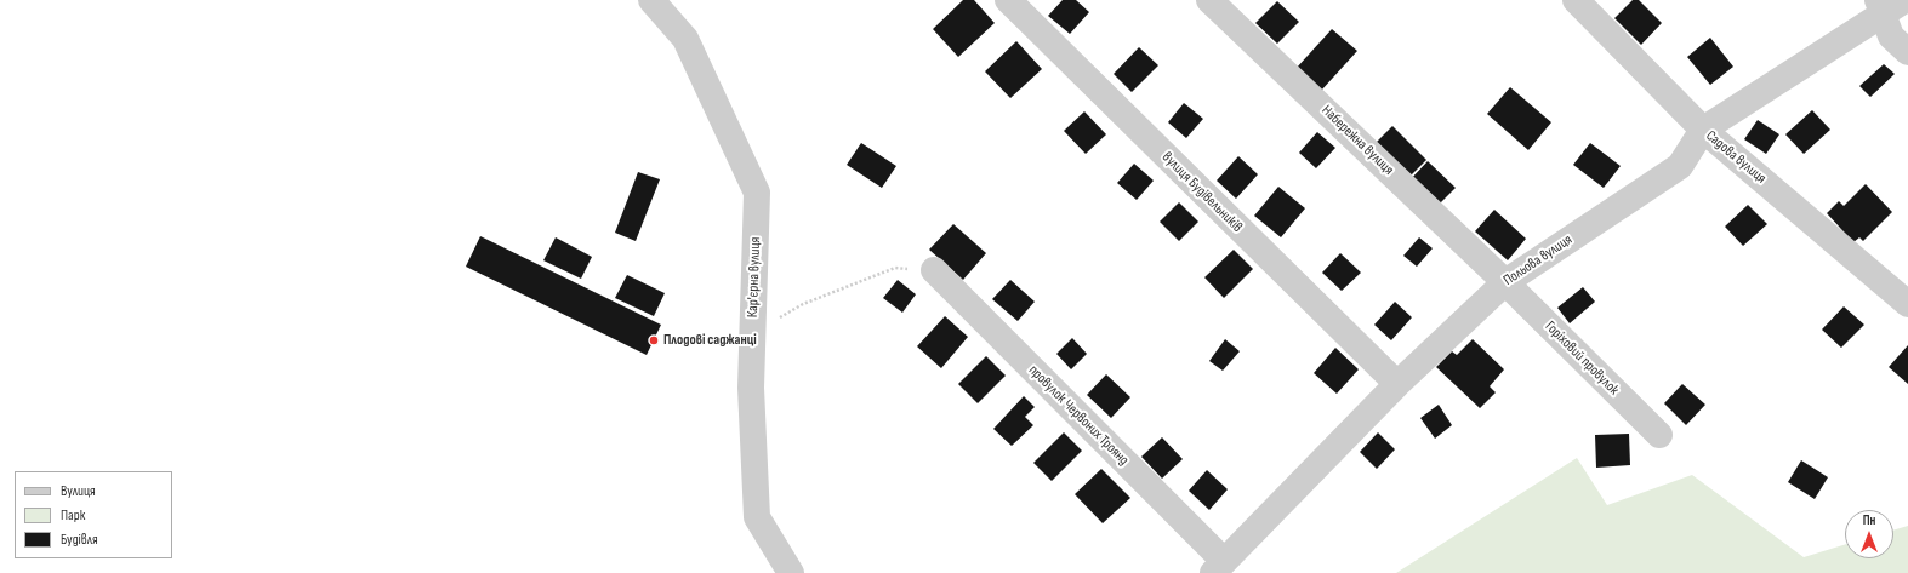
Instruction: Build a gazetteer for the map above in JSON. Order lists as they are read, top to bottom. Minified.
{"streets":{"street":["Набережна вулиця","Садова вулиця","вулиця Будівельників","Польова вулиця","Кар'єрна вулиця","Горіховий провулок","провулок Червоних Троянд"]},"crossings":[["Набережна вулиця","Польова вулиця"],["Набережна вулиця","Горіховий провулок"],["Садова вулиця","Польова вулиця"],["вулиця Будівельників","Польова вулиця"],["Польова вулиця","Горіховий провулок"],["Польова вулиця","провулок Червоних Троянд"]],"places":["Плодові саджанці"],"legend":["Вулиця","Парк","Будівля"],"north":"top"}
